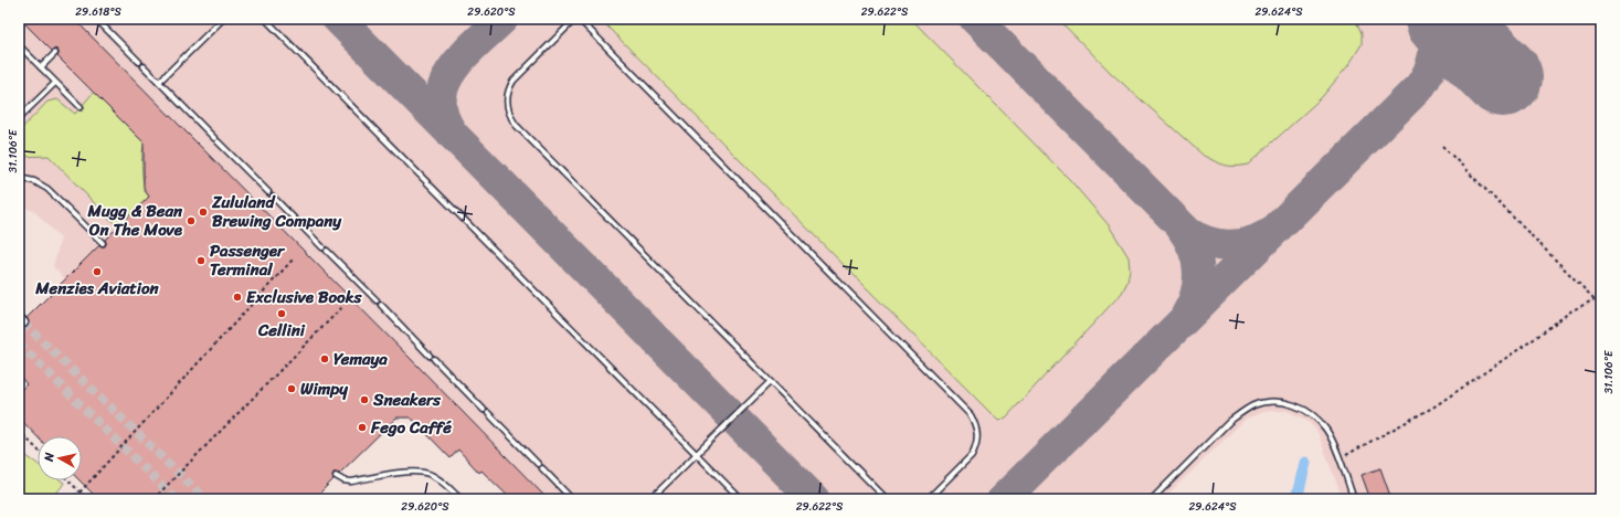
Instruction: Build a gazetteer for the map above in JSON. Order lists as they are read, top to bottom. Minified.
{"places":["Zululand Brewing Company","Mugg & Bean On The Move","Passenger Terminal","Menzies Aviation","Exclusive Books","Cellini","Yemaya","Wimpy","Sneakers","Fego Caffé"],"north":"left","coordinates":["29.618°S","29.620°S","29.622°S","29.624°S","31.106°E"]}
